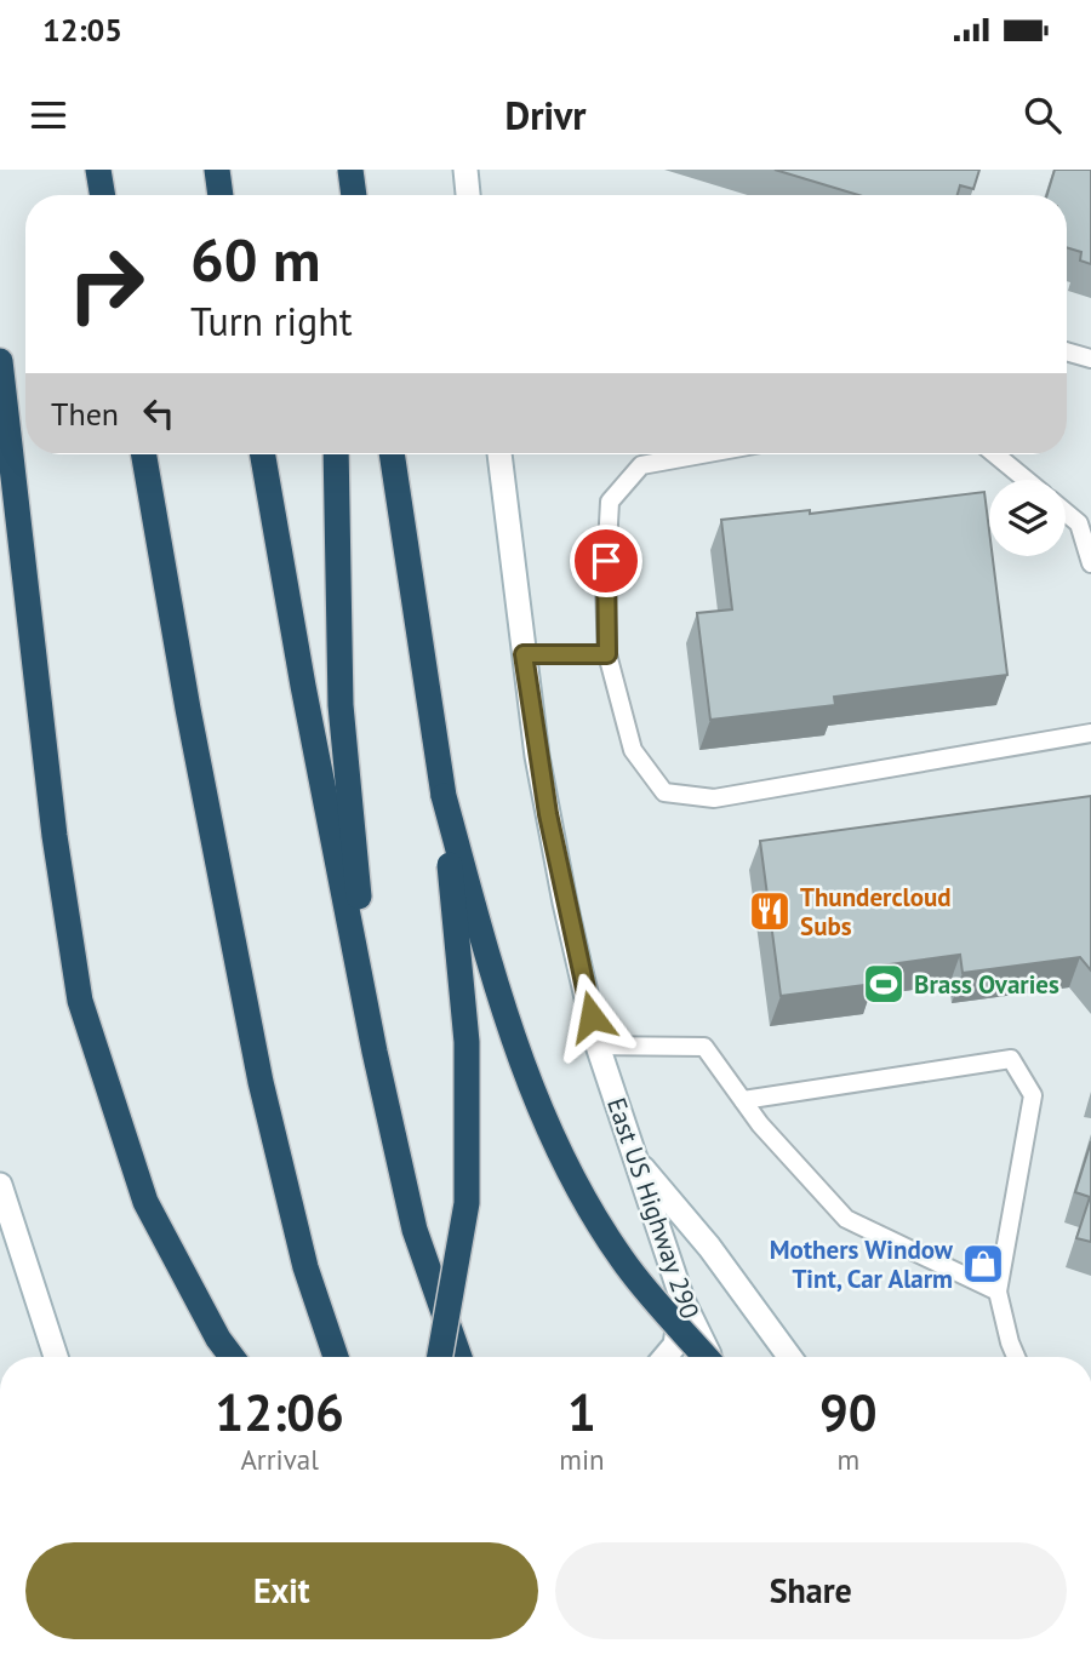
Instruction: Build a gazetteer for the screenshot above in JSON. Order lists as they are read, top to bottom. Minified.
{"streets":{"main road":["East US Highway 290"]},"places":{"restaurant":["Thundercloud Subs"],"sports":["Brass Ovaries"],"shop":["Mothers Window Tint, Car Alarm"]},"page":{"status":"12:05","header":"Drivr","turn":["60 m","Turn right"],"then":"Then","eta":["12:06","Arrival","1","min","90","m"],"buttons":["Exit","Share"]}}
